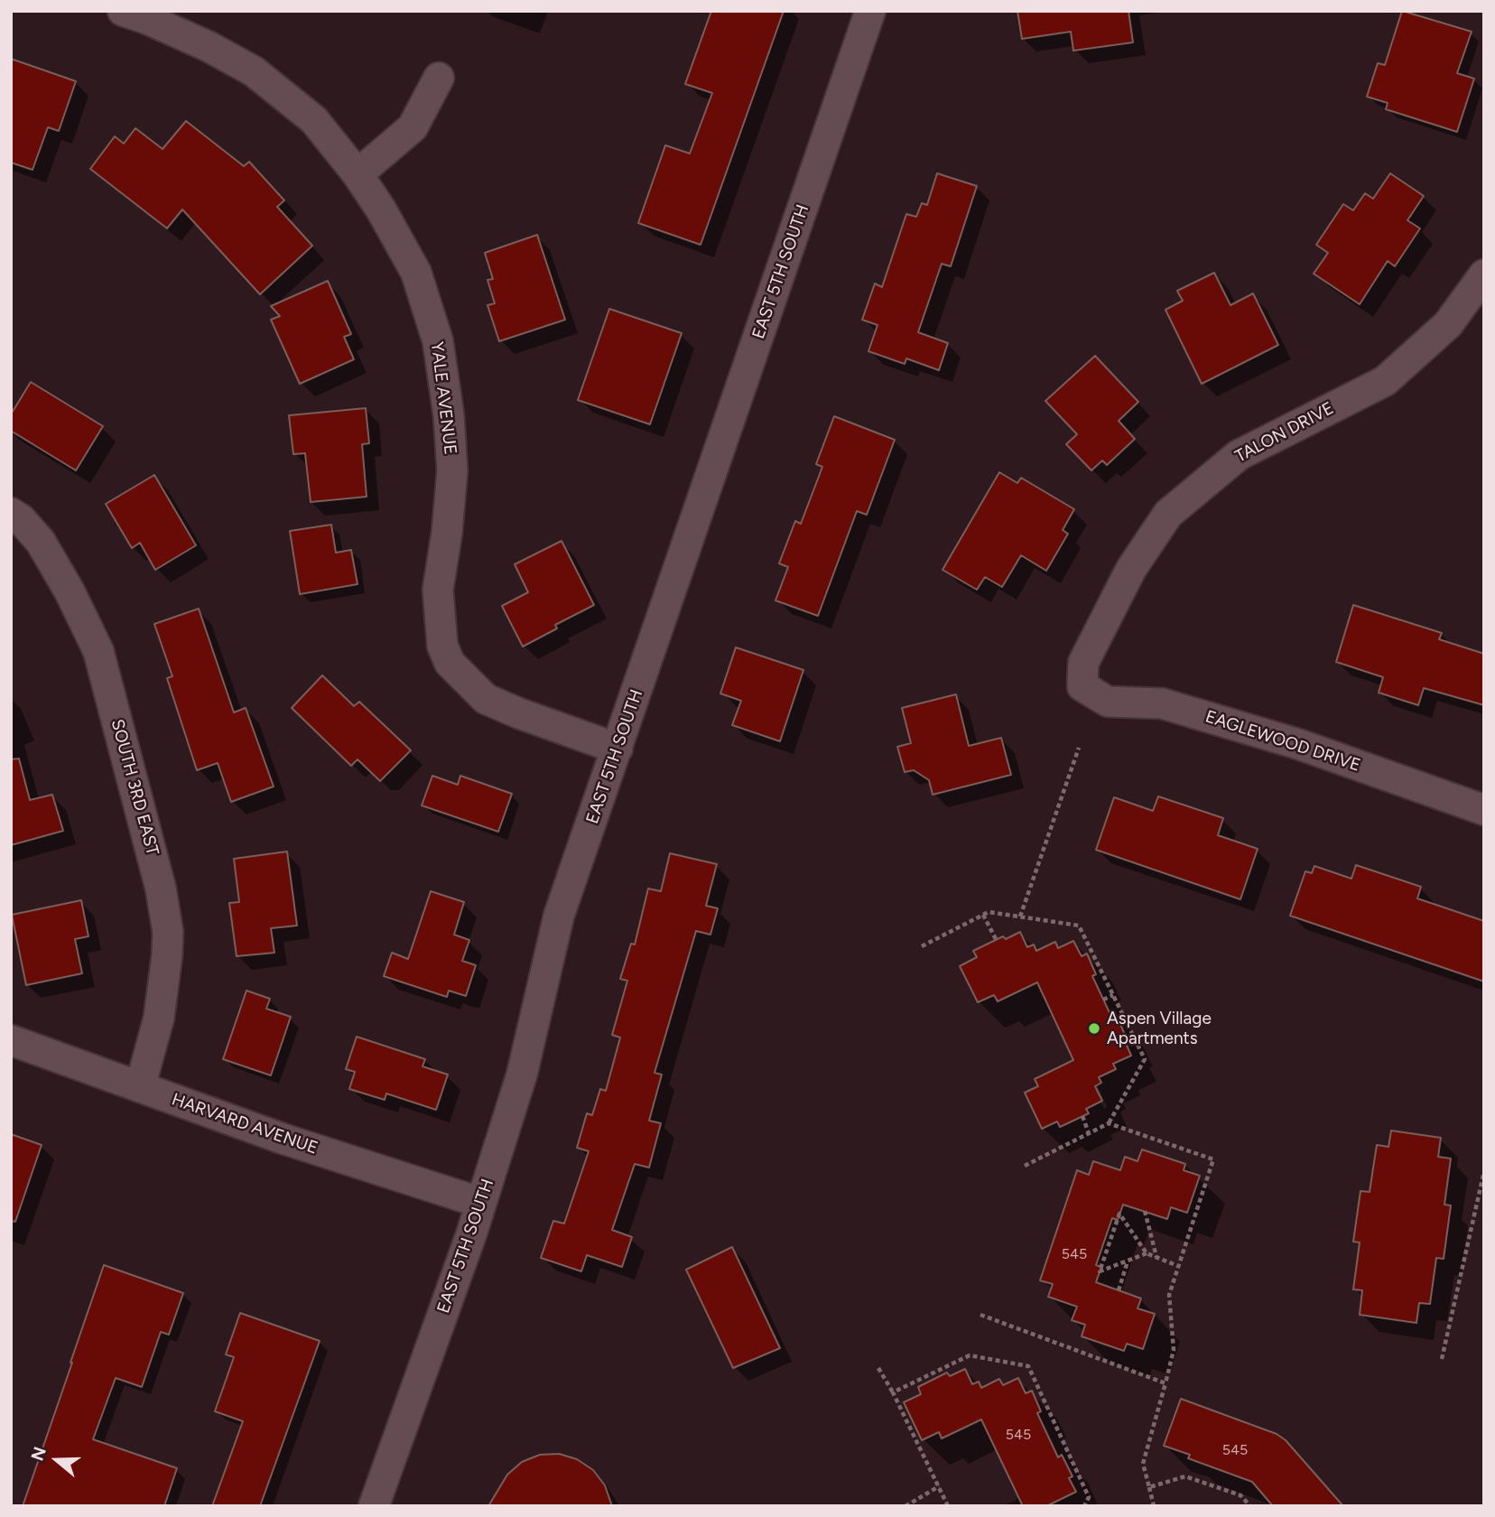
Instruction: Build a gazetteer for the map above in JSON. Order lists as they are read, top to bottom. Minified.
{"streets":{"street":["EAST 5TH SOUTH","YALE AVENUE","TALON DRIVE","EAGLEWOOD DRIVE","SOUTH 3RD EAST","HARVARD AVENUE"]},"crossings":[["EAST 5TH SOUTH","YALE AVENUE"],["EAST 5TH SOUTH","HARVARD AVENUE"],["TALON DRIVE","EAGLEWOOD DRIVE"],["SOUTH 3RD EAST","HARVARD AVENUE"]],"places":["Aspen Village Apartments"],"house_numbers":["545","545","545"],"north":"left"}
